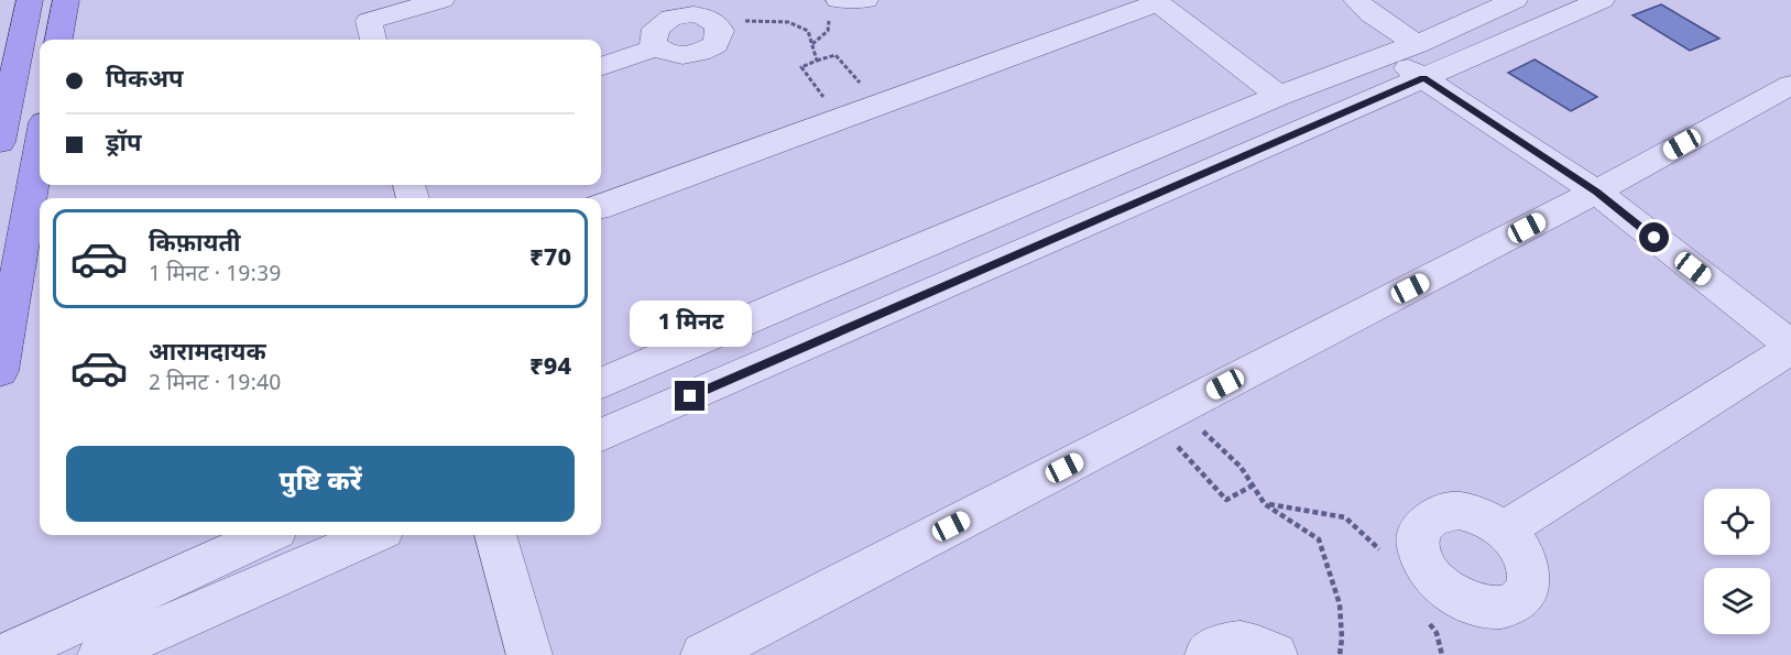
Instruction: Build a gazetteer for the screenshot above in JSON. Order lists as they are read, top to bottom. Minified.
{"page":{"banner":["पिकअप","ड्रॉप"],"list":[{"name":"किफ़ायती","note":"1 मिनट · 19:39","value":"₹70"},{"name":"आरामदायक","note":"2 मिनट · 19:40","value":"₹94"}],"bubble":"1 मिनट","buttons":"पुष्टि करें"}}
